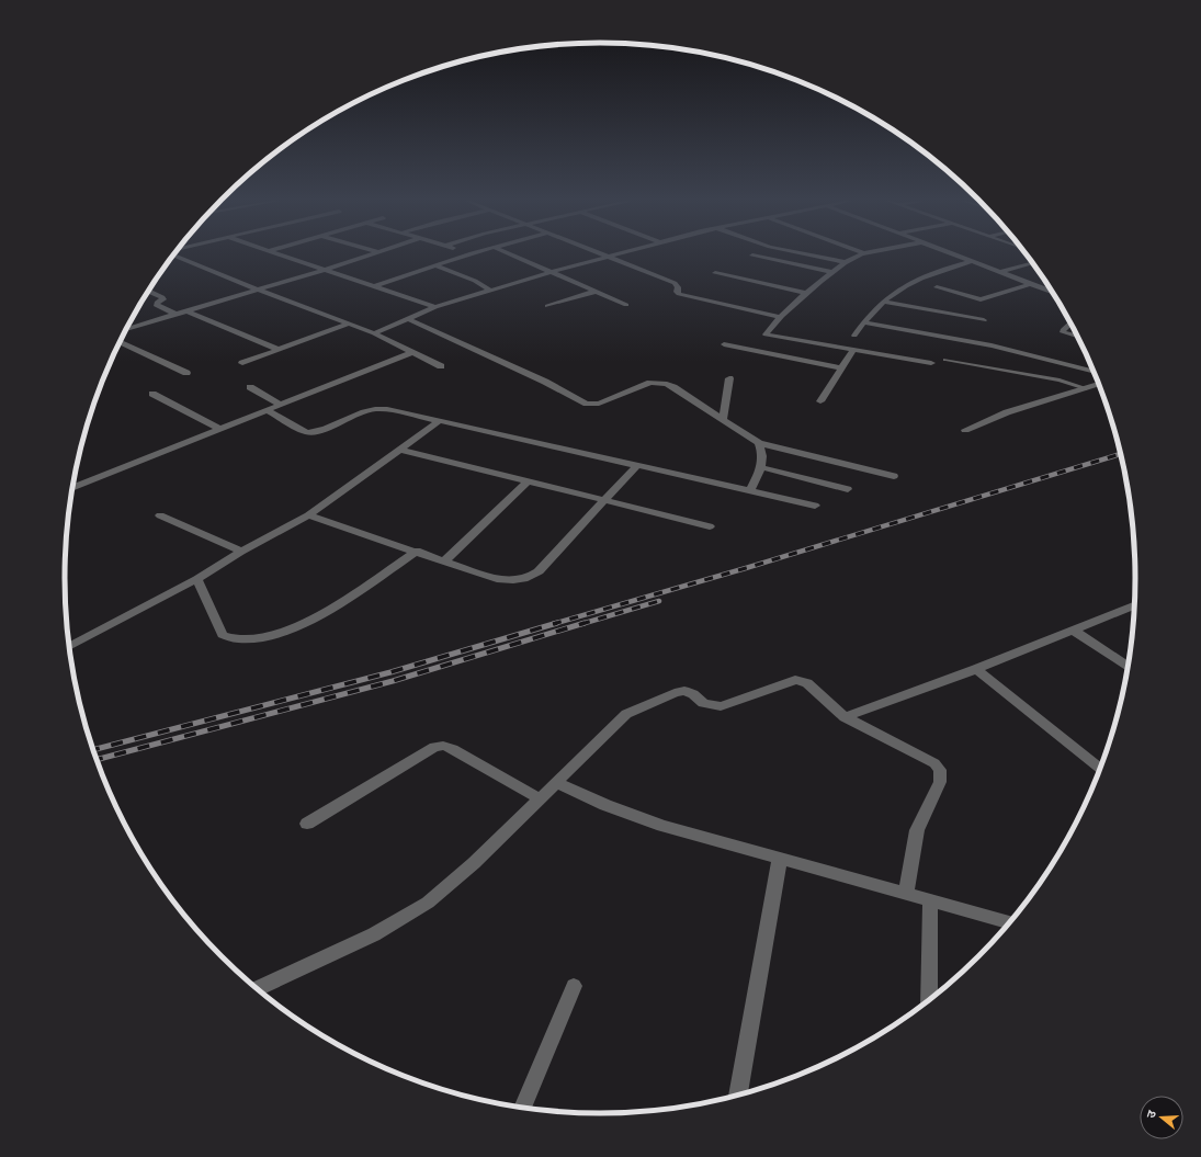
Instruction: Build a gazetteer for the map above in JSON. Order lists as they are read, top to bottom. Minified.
{"north":"left"}
